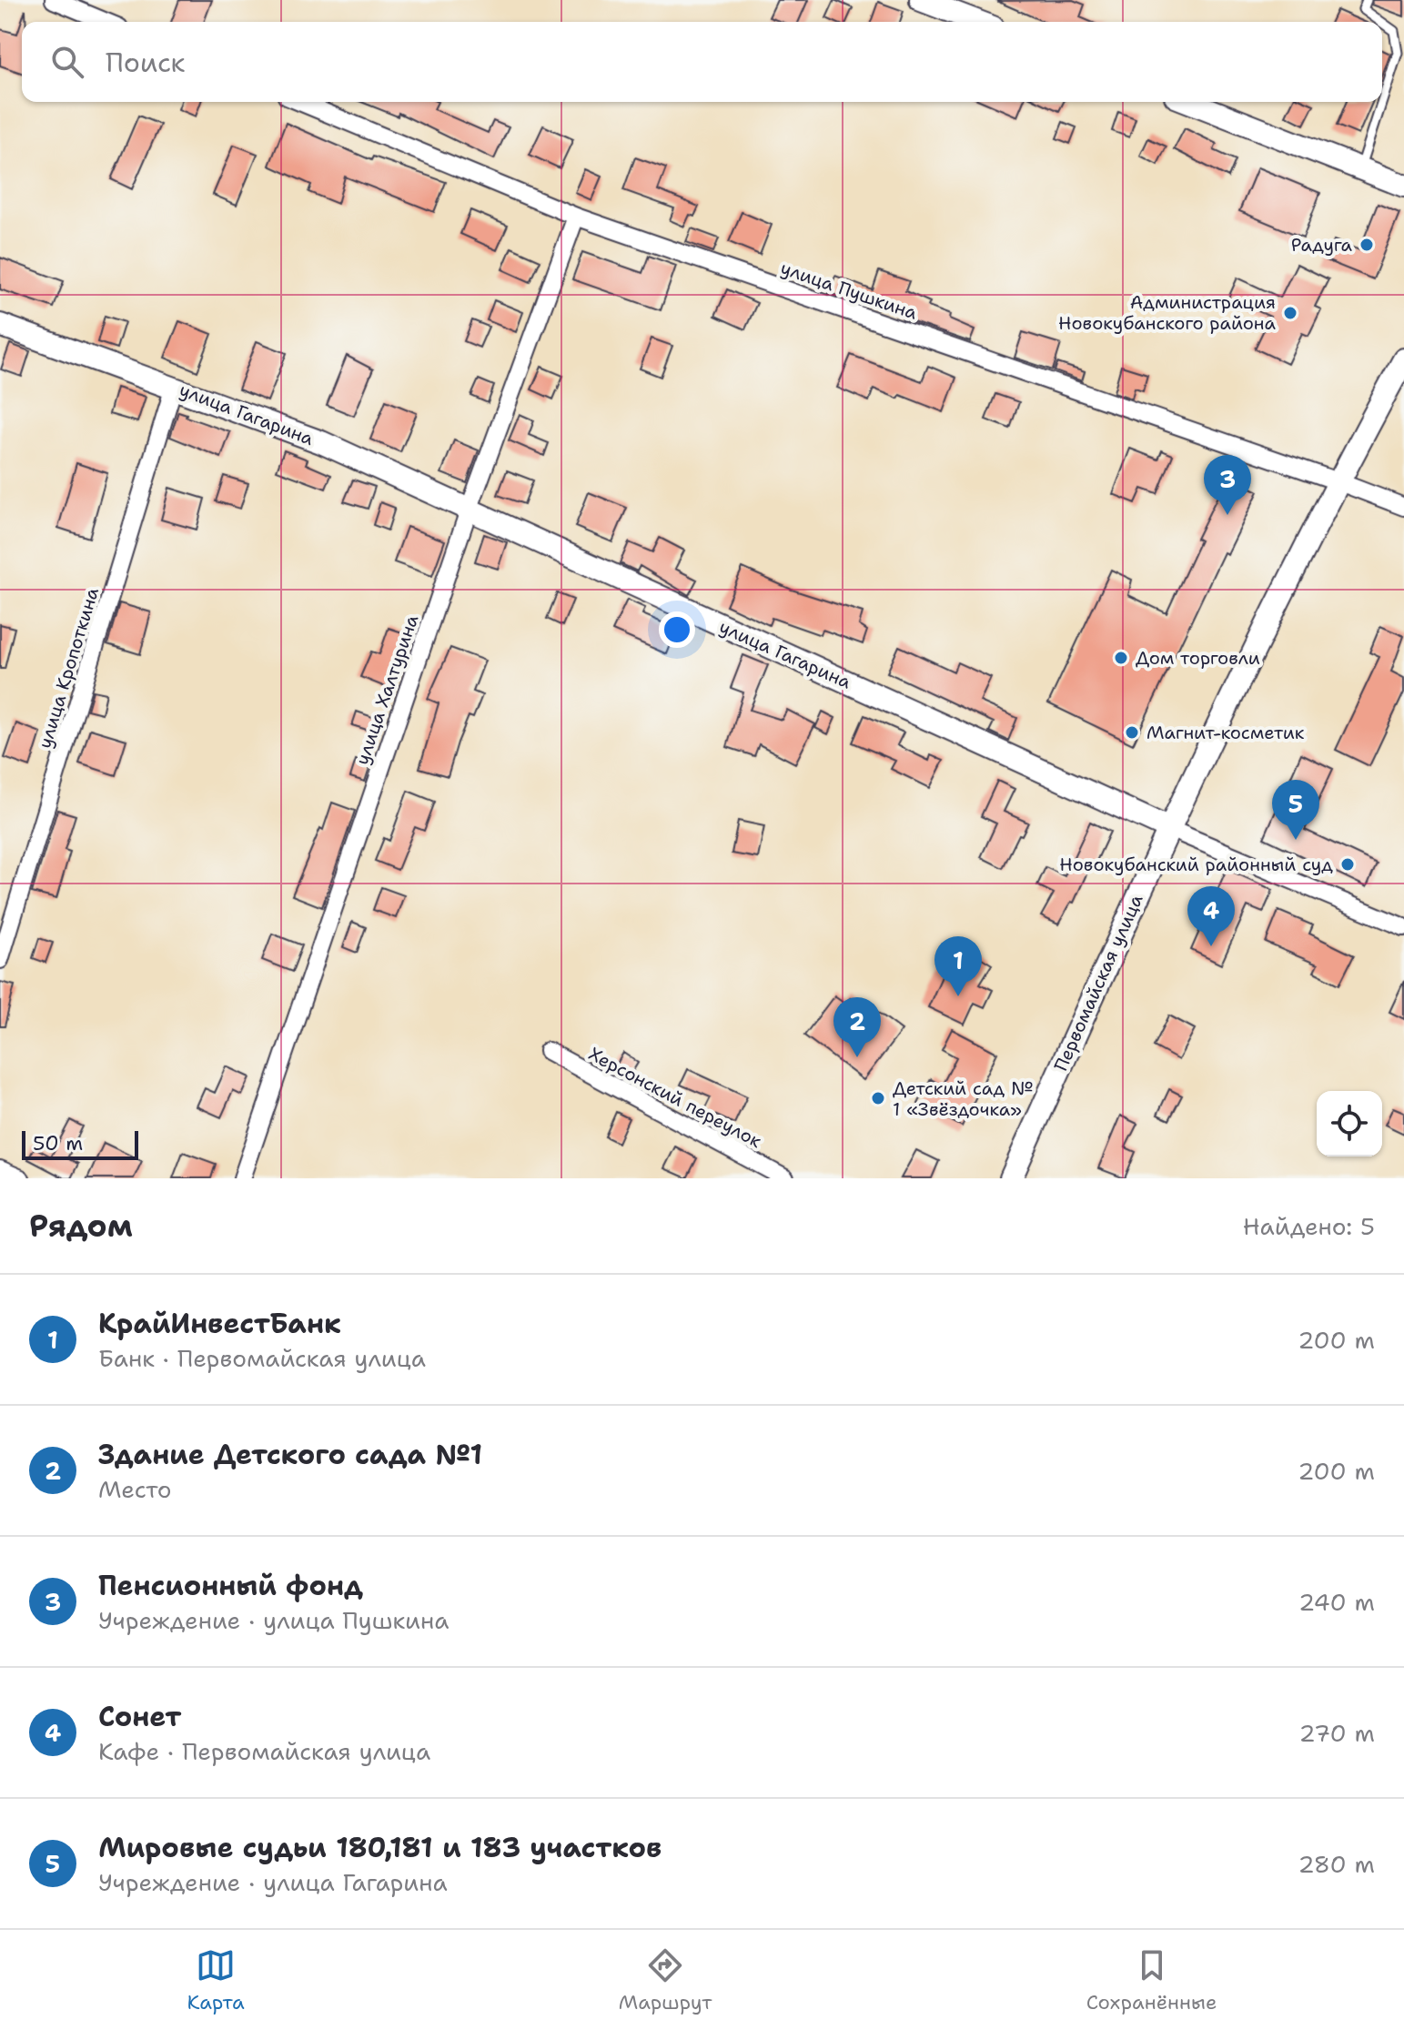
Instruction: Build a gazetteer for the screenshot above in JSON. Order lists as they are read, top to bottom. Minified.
{"streets":{"street":["улица Пушкина","улица Гагарина","улица Кропоткина","улица Халтурина","Первомайская улица","Херсонский переулок"]},"crossings":[["улица Пушкина","улица Халтурина"],["улица Пушкина","Первомайская улица"],["улица Гагарина","улица Кропоткина"],["улица Гагарина","улица Халтурина"],["улица Гагарина","Первомайская улица"]],"places":["Радуга","Администрация Новокубанского района","Дом торговли","Магнит-косметик","Новокубанский районный суд","Детский сад № 1 «Звёздочка»"],"scale_bar":"50 m","page":{"search":"Поиск","pins":["3","5","4","1","2"],"scale":"50 m","heading":["Рядом","Найдено: 5"],"list":[{"mark":"1","name":"КрайИнвестБанк","note":"Банк · Первомайская улица","value":"200 m"},{"mark":"2","name":"Здание Детского сада №1","note":"Место","value":"200 m"},{"mark":"3","name":"Пенсионный фонд","note":"Учреждение · улица Пушкина","value":"240 m"},{"mark":"4","name":"Сонет","note":"Кафе · Первомайская улица","value":"270 m"},{"mark":"5","name":"Мировые судьи 180,181 и 183 участков","note":"Учреждение · улица Гагарина","value":"280 m"}],"nav":["Карта","Маршрут","Сохранённые"]}}
